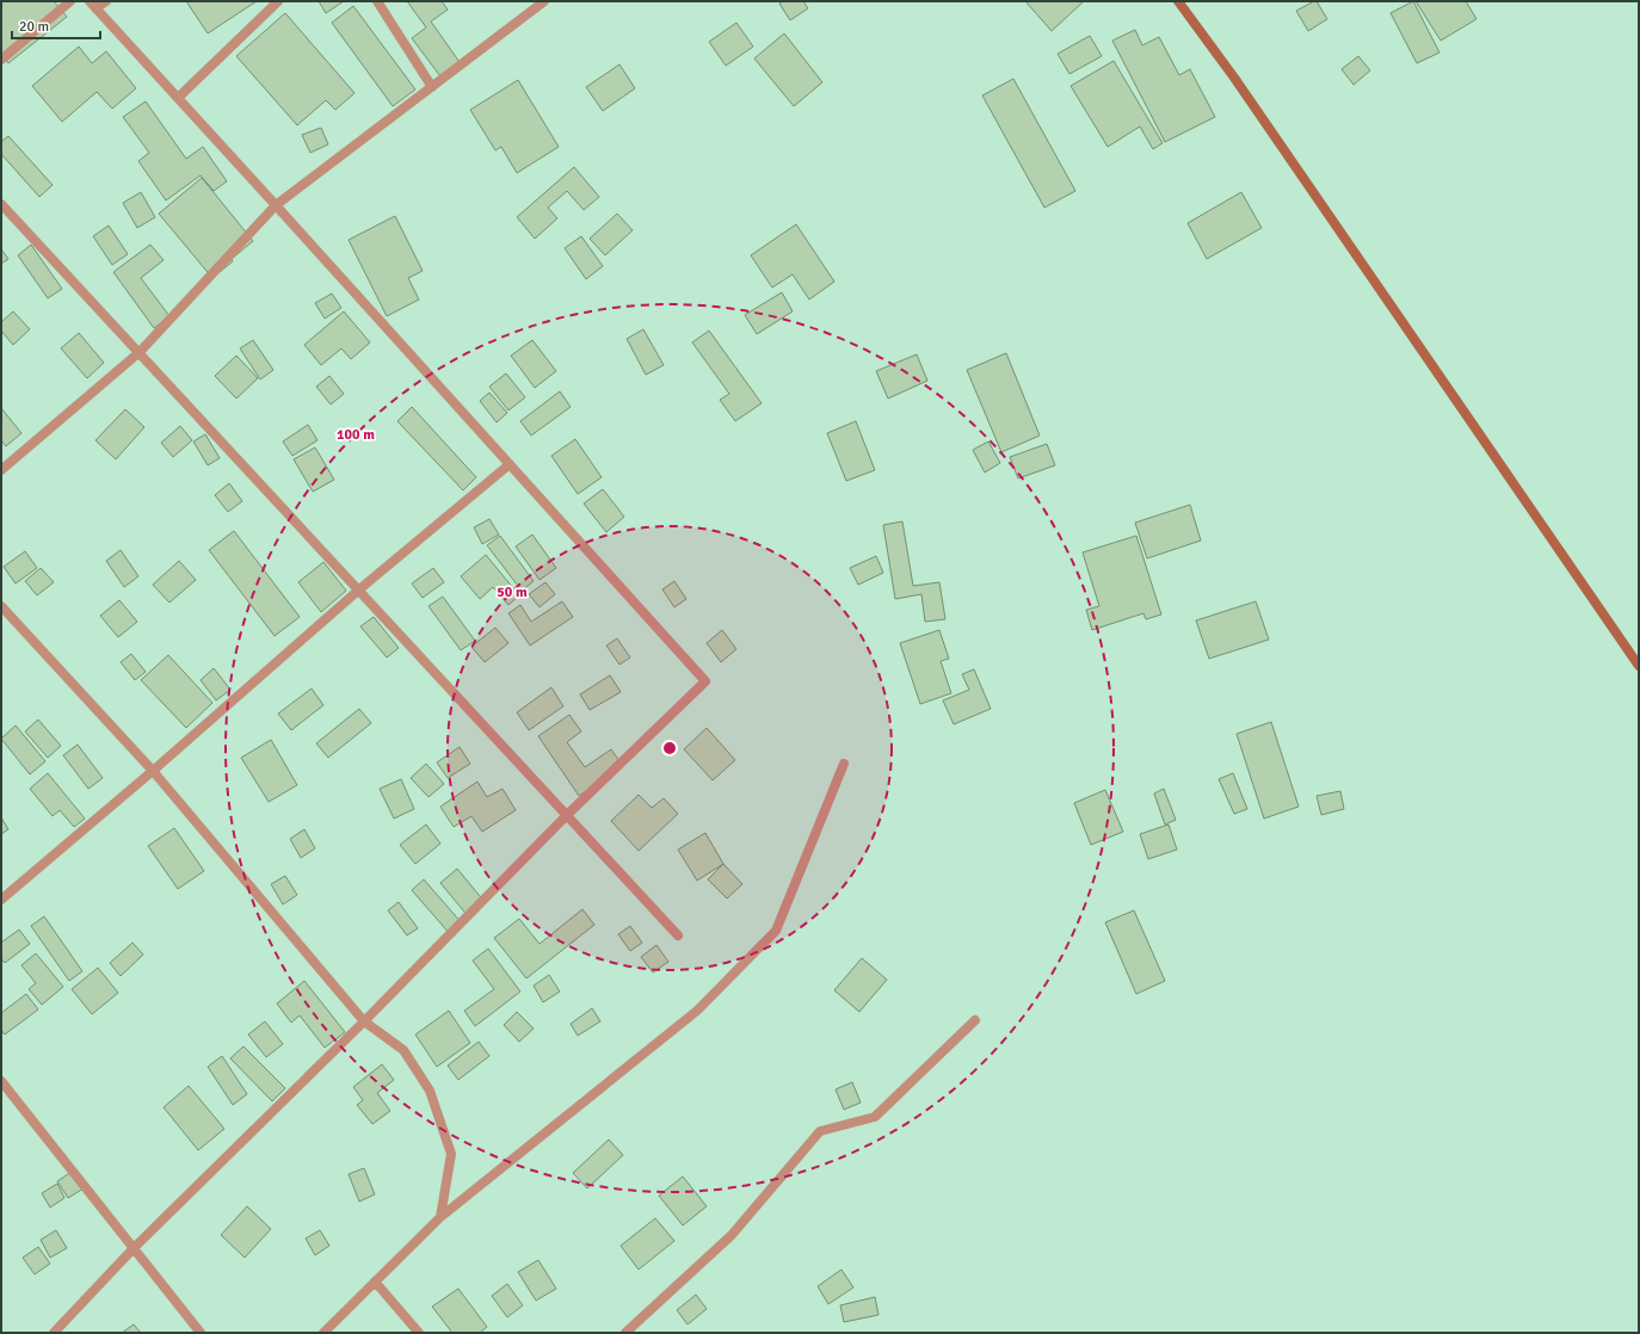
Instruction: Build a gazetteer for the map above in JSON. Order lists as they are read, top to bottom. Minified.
{"scale_bar":"20 m","rings":["100 m","50 m"]}
